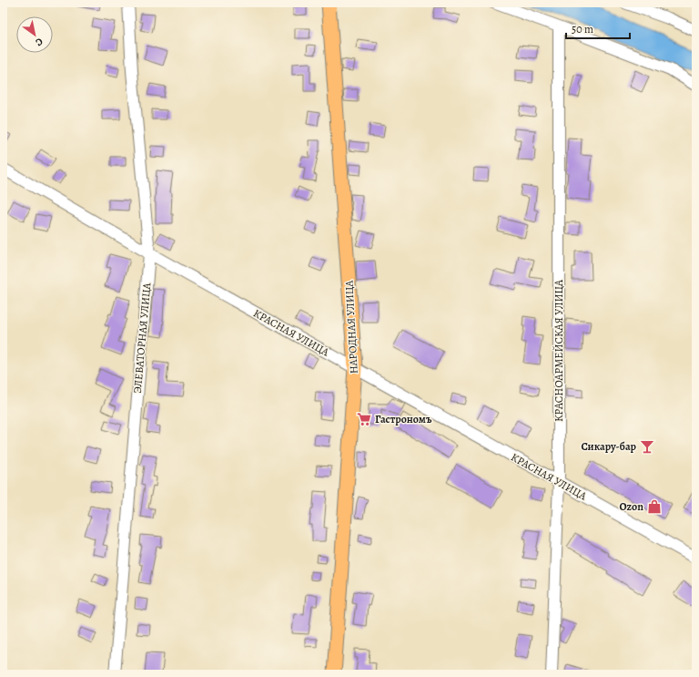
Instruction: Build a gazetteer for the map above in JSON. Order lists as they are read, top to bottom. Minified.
{"streets":{"main road":["НАРОДНАЯ УЛИЦА"],"street":["КРАСНАЯ УЛИЦА","ЭЛЕВАТОРНАЯ УЛИЦА","КРАСНОАРМЕЙСКАЯ УЛИЦА"]},"crossings":[["НАРОДНАЯ УЛИЦА","КРАСНАЯ УЛИЦА"],["КРАСНАЯ УЛИЦА","ЭЛЕВАТОРНАЯ УЛИЦА"],["КРАСНАЯ УЛИЦА","КРАСНОАРМЕЙСКАЯ УЛИЦА"]],"places":{"supermarket":["Гастрономъ"],"bar":["Сикару-бар"],"shop":["Ozon"]},"scale_bar":"50 m","north":"bottom right"}
